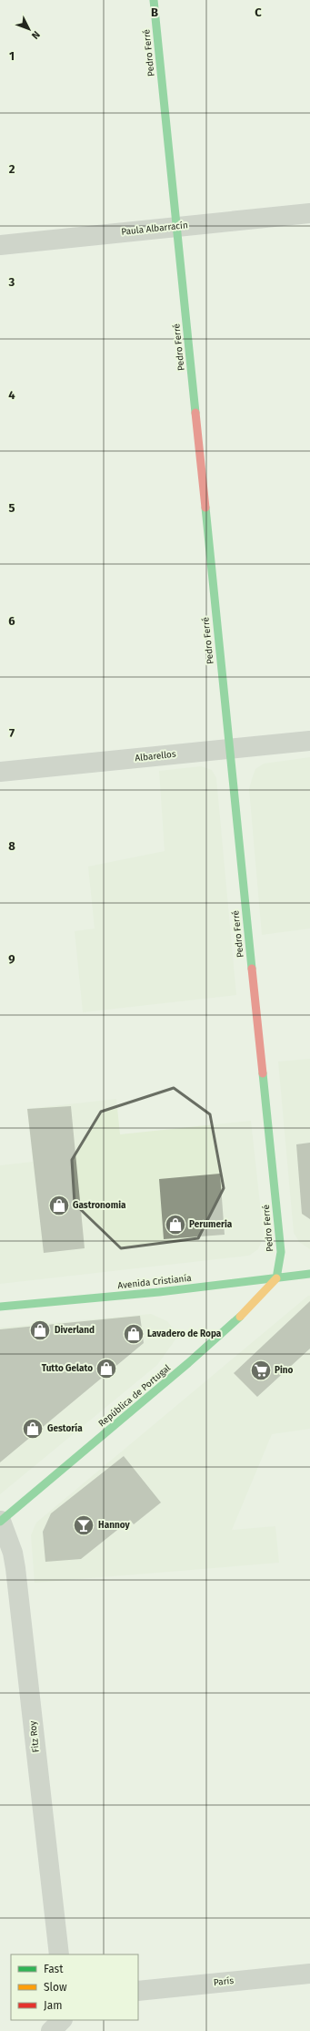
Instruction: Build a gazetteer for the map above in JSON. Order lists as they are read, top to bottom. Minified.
{"streets":{"street":["Pedro Ferré","Paula Albarracín","Albarellos","Avenida Cristianía","República de Portugal","Fitz Roy","París"]},"crossings":[["Pedro Ferré","Paula Albarracín"],["Pedro Ferré","Albarellos"],["Pedro Ferré","Avenida Cristianía"],["Pedro Ferré","República de Portugal"],["Avenida Cristianía","República de Portugal"],["República de Portugal","Fitz Roy"]],"places":{"shop":["Gastronomia","Perumeria","Diverland","Lavadero de Ropa","Tutto Gelato","Gestoría"],"supermarket":["Pino"],"bar":["Hannoy"]},"legend":["Fast","Slow","Jam"],"north":"bottom right","grid":{"columns":["B","C"],"rows":["1","2","3","4","5","6","7","8","9"]}}
